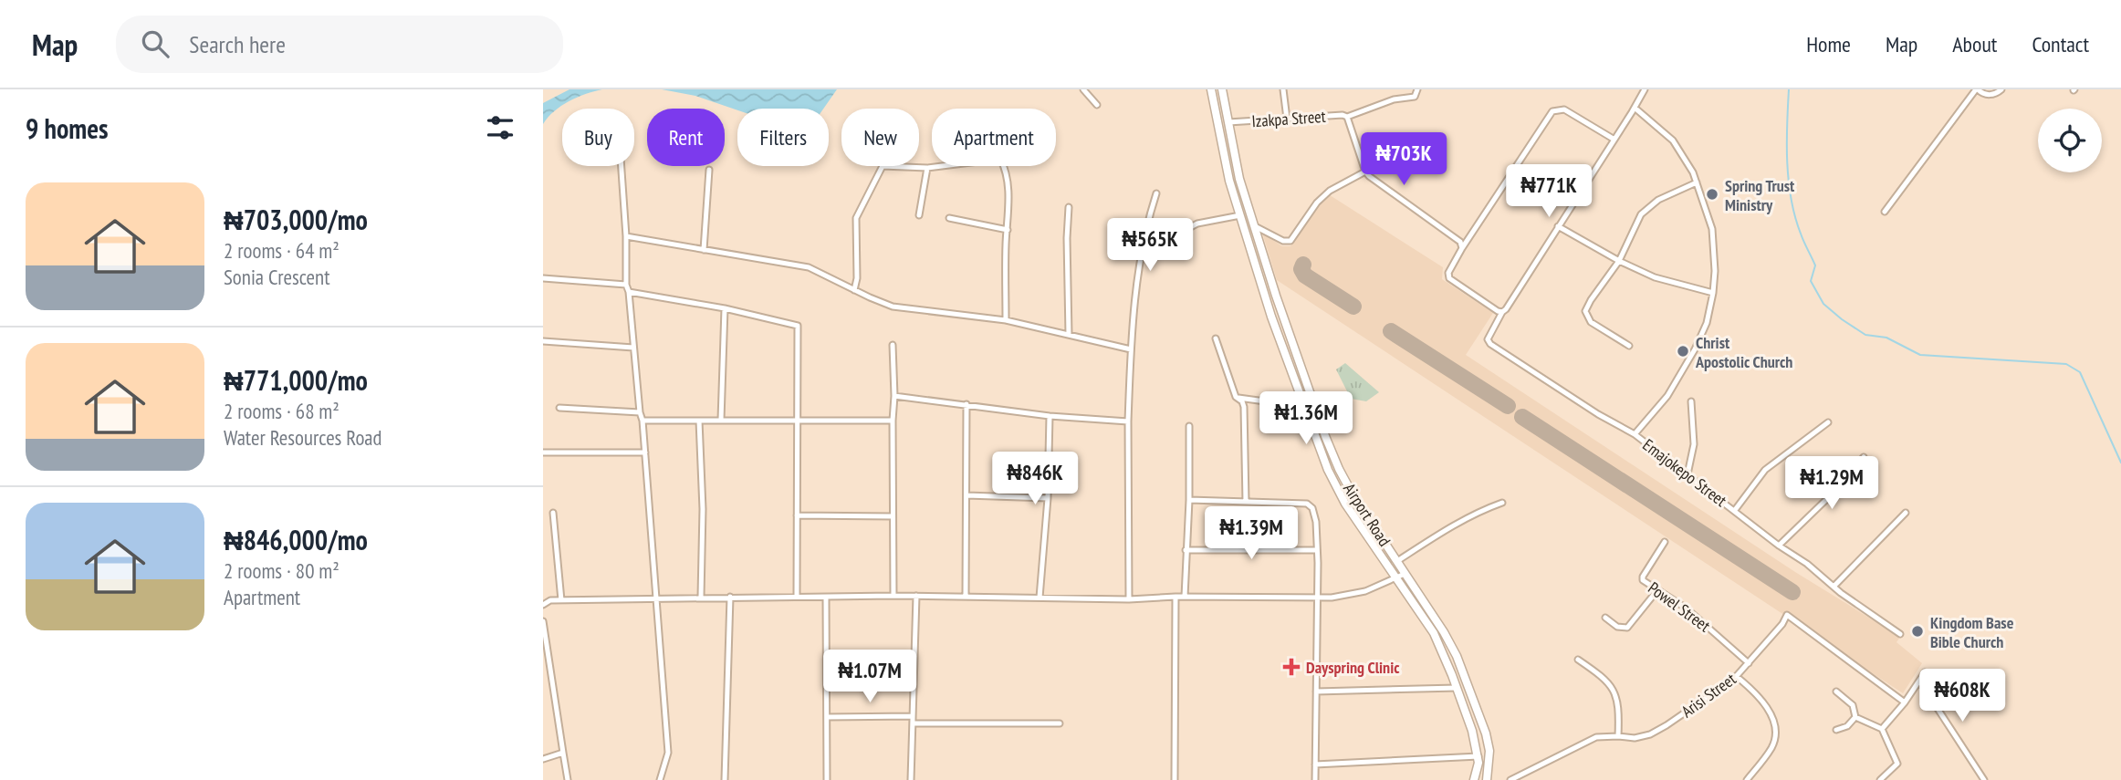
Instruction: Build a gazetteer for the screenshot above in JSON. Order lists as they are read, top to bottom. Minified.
{"streets":{"main road":["Airport Road"],"street":["Izakpa Street","Emajokepo Street","Powel Street","Arisi Street"]},"crossings":[["Izakpa Street","Airport Road"],["Powel Street","Arisi Street"]],"places":{"other":["Spring Trust Ministry","Christ Apostolic Church","Kingdom Base Bible Church"],"health":["Dayspring Clinic"]},"page":{"header":"Map","search":"Search here","nav":["Home","Map","About","Contact"],"heading":"9 homes","chip":["Buy","Rent","Filters","New","Apartment"],"price":["₦703K","₦771K","₦565K","₦1.36M","₦846K","₦1.29M","₦1.39M","₦1.07M","₦608K"],"list":[{"name":"₦703,000/mo","note":"2 rooms · 64 m² · Sonia Crescent"},{"name":"₦771,000/mo","note":"2 rooms · 68 m² · Water Resources Road"},{"name":"₦846,000/mo","note":"2 rooms · 80 m² · Apartment"}]}}
